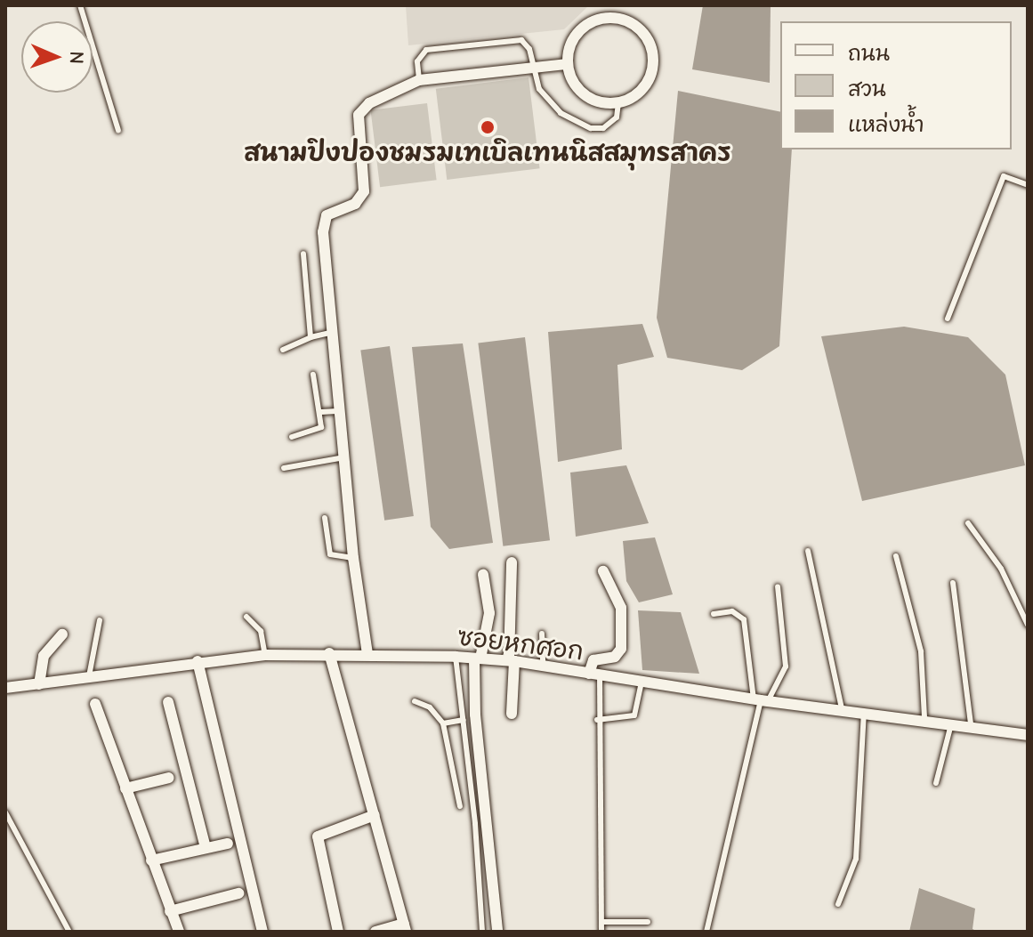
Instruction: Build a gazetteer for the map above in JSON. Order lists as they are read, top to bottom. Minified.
{"streets":{"street":["ซอยหกศอก"]},"places":["สนามปิงปองชมรมเทเบิลเทนนิสสมุทรสาคร"],"legend":["ถนน","สวน","แหล่งน้ำ"],"north":"right"}
